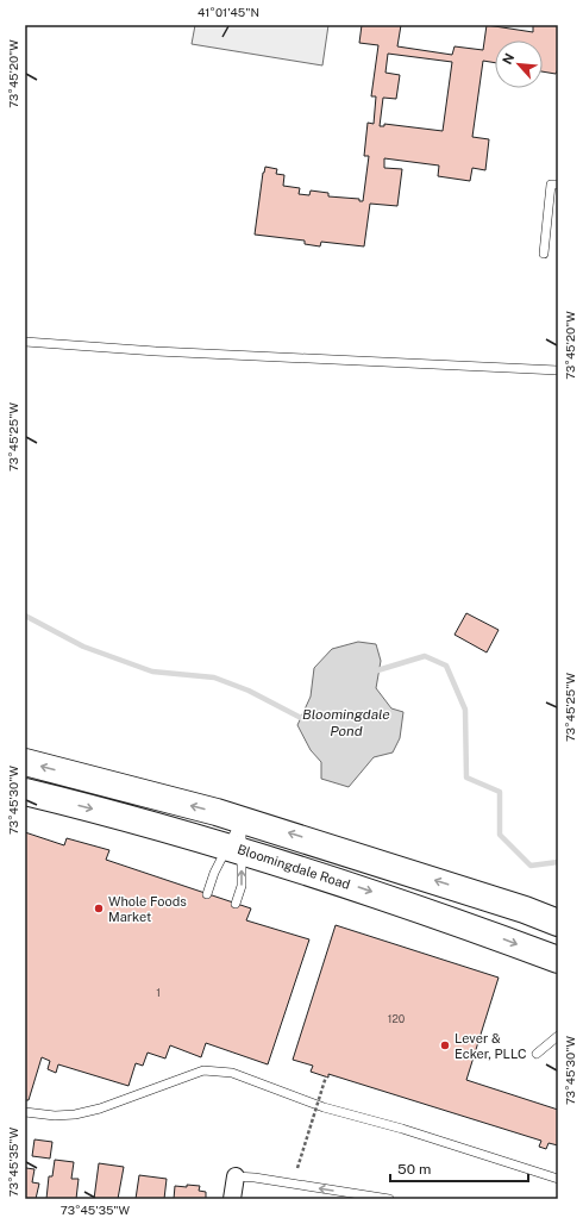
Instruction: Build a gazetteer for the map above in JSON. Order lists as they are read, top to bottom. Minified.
{"streets":{"main road":["Bloomingdale Road"]},"water":["Bloomingdale Pond"],"places":["Whole Foods Market","Lever & Ecker, PLLC"],"house_numbers":["1","120"],"scale_bar":"50 m","north":"top left","coordinates":["41°01'45\"N","73°45'20\"W","73°45'25\"W","73°45'30\"W","73°45'35\"W"]}
